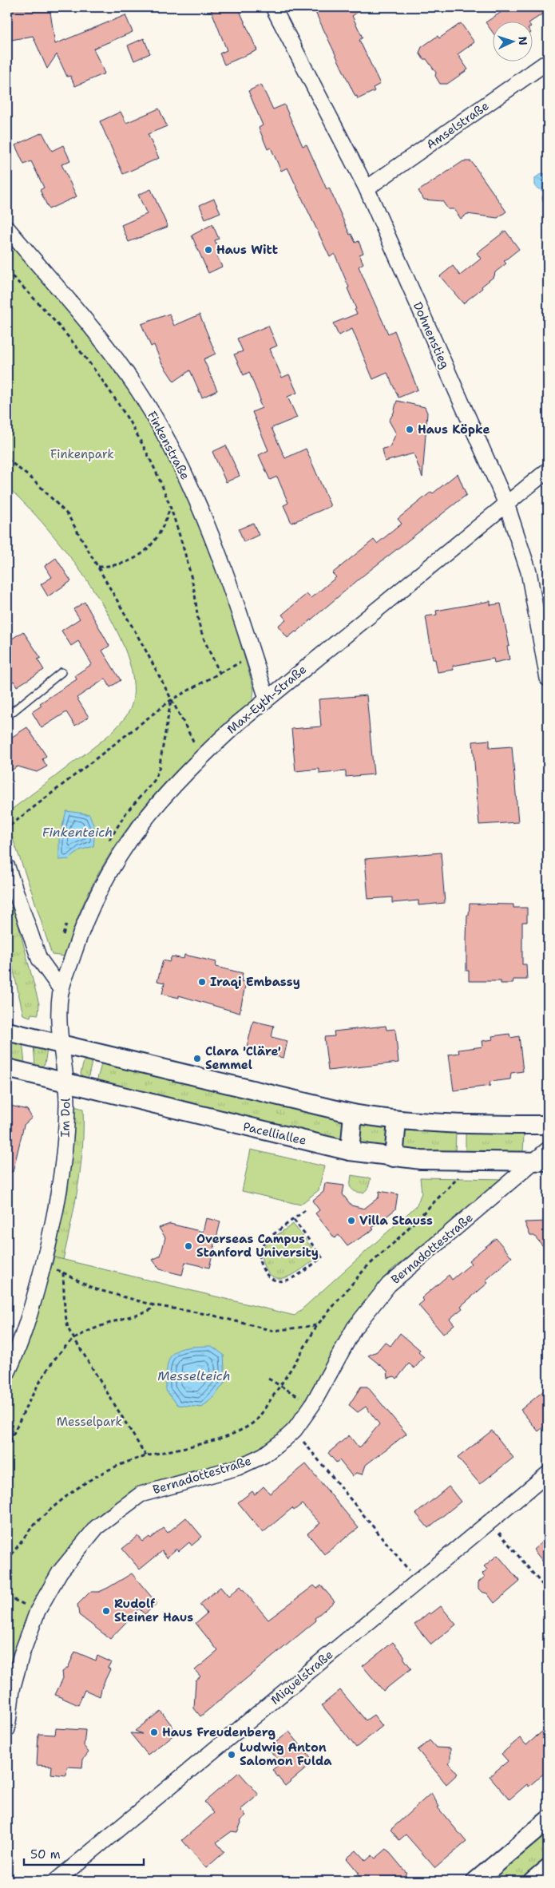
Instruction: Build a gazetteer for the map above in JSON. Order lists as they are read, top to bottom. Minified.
{"streets":{"street":["Amselstraße","Dohnenstieg","Finkenstraße","Max-Eyth-Straße","Im Dol","Pacelliallee","Bernadottestraße","Miquelstraße"]},"crossings":[["Amselstraße","Dohnenstieg"],["Dohnenstieg","Max-Eyth-Straße"],["Finkenstraße","Max-Eyth-Straße"],["Max-Eyth-Straße","Im Dol"],["Im Dol","Pacelliallee"],["Pacelliallee","Bernadottestraße"]],"water":["Finkenteich","Messelteich"],"parks":["Finkenpark","Messelpark"],"places":["Haus Witt","Haus Köpke","Iraqi Embassy","Clara 'Cläre' Semmel","Villa Stauss","Overseas Campus Stanford University","Rudolf Steiner Haus","Haus Freudenberg","Ludwig Anton Salomon Fulda"],"scale_bar":"50 m","north":"right"}
